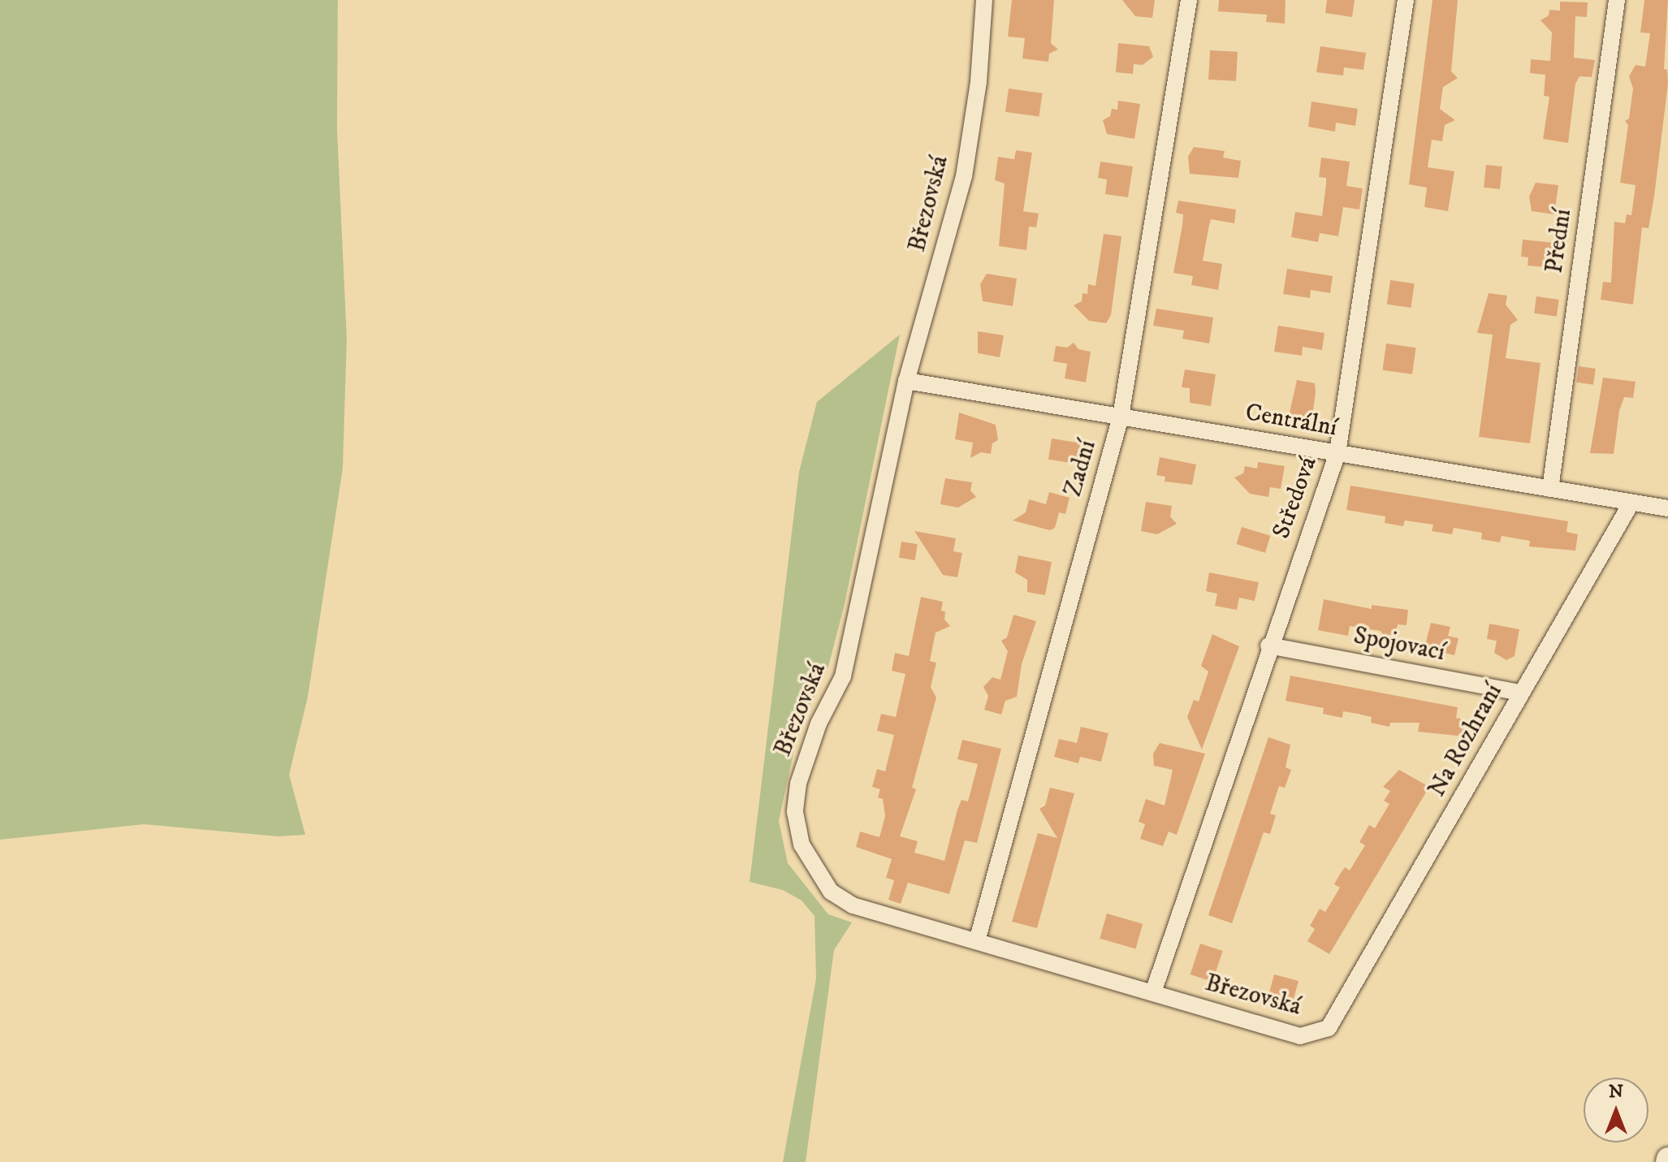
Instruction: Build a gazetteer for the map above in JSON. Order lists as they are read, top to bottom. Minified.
{"streets":{"street":["Březovská","Přední","Centrální","Zadní","Středová","Spojovací","Na Rozhraní"]},"crossings":[["Březovská","Centrální"],["Březovská","Zadní"],["Březovská","Středová"],["Březovská","Na Rozhraní"],["Přední","Centrální"],["Centrální","Zadní"],["Centrální","Středová"],["Centrální","Na Rozhraní"],["Středová","Spojovací"],["Spojovací","Na Rozhraní"]],"north":"top"}
